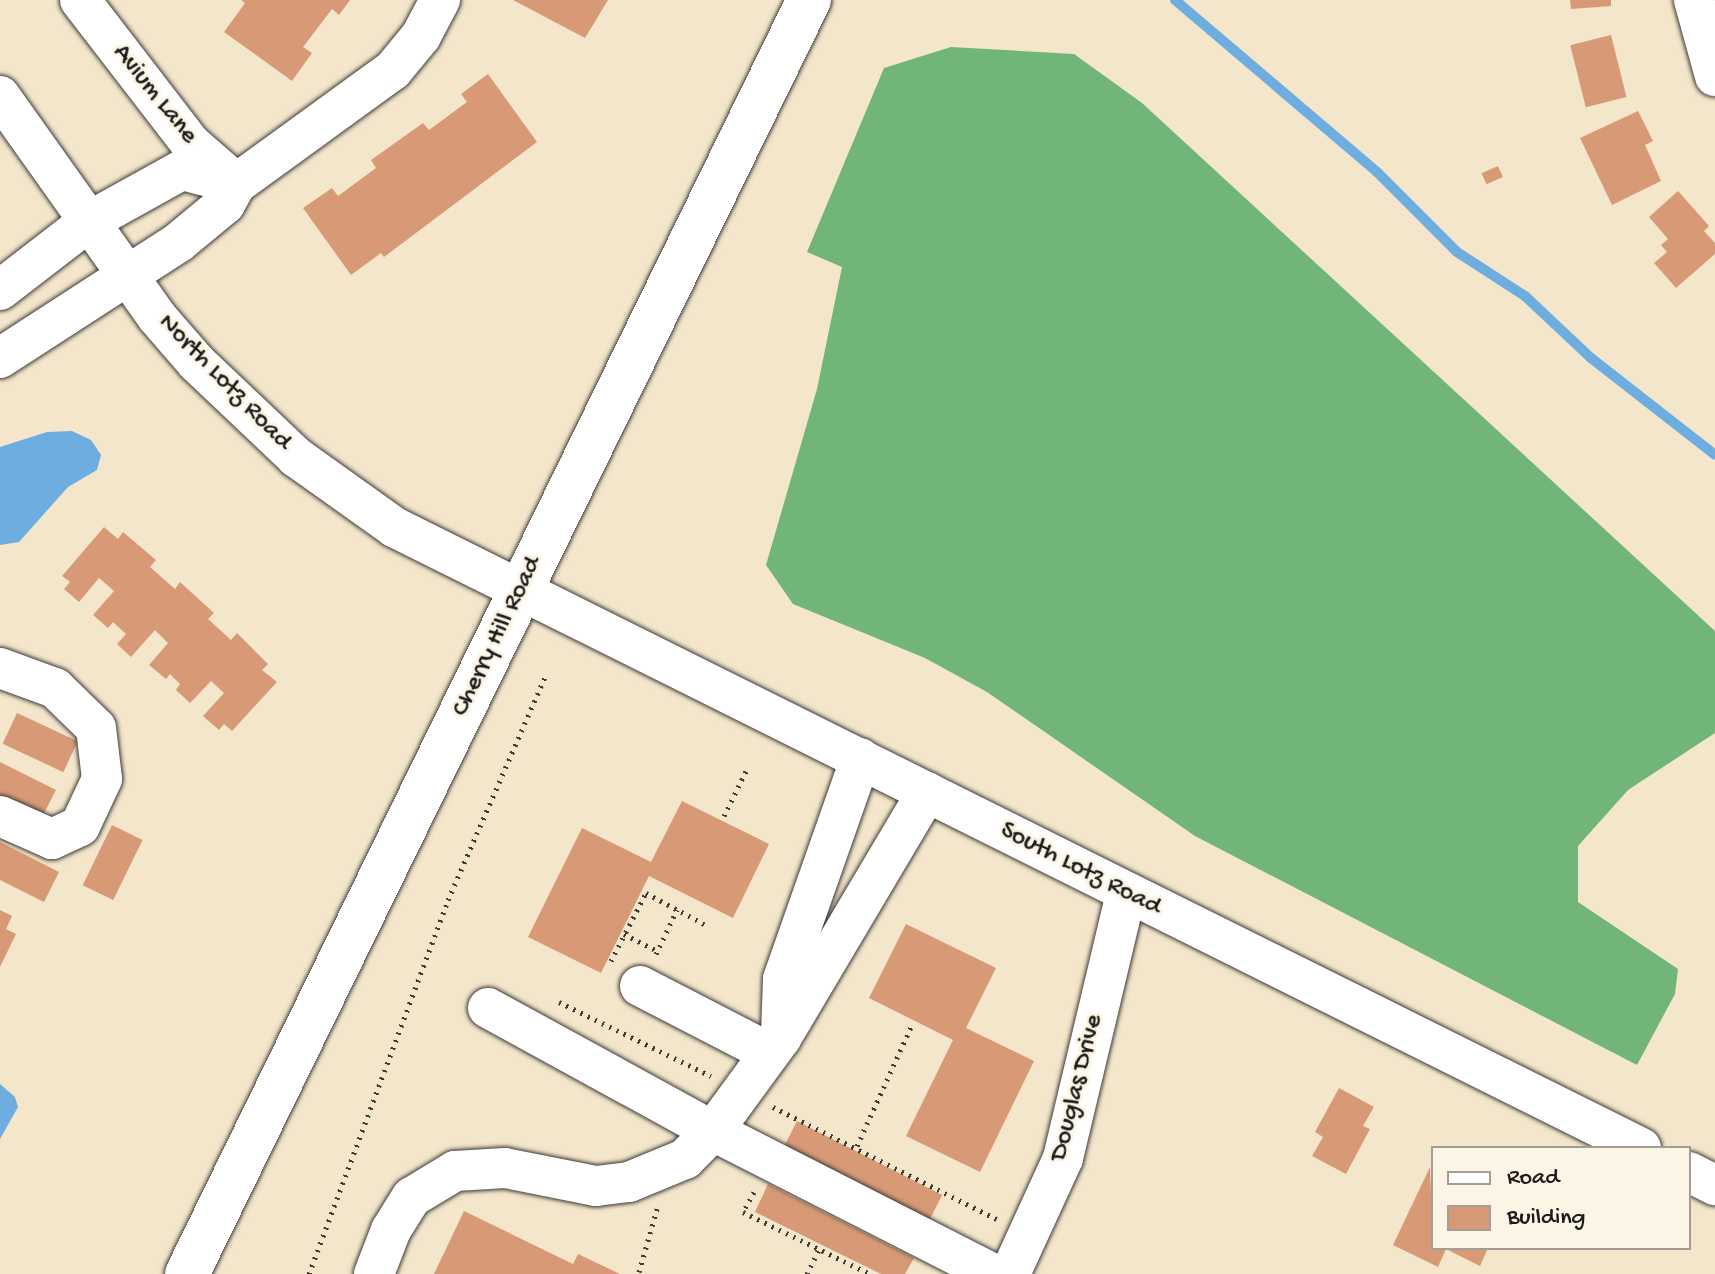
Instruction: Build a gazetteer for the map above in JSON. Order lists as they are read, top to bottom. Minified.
{"streets":{"main road":["Cherry Hill Road"],"street":["Avium Lane","North Lotz Road","South Lotz Road","Douglas Drive"]},"crossings":[["North Lotz Road","Cherry Hill Road"],["North Lotz Road","South Lotz Road"],["Cherry Hill Road","South Lotz Road"],["South Lotz Road","Douglas Drive"]],"legend":["Road","Building"]}
